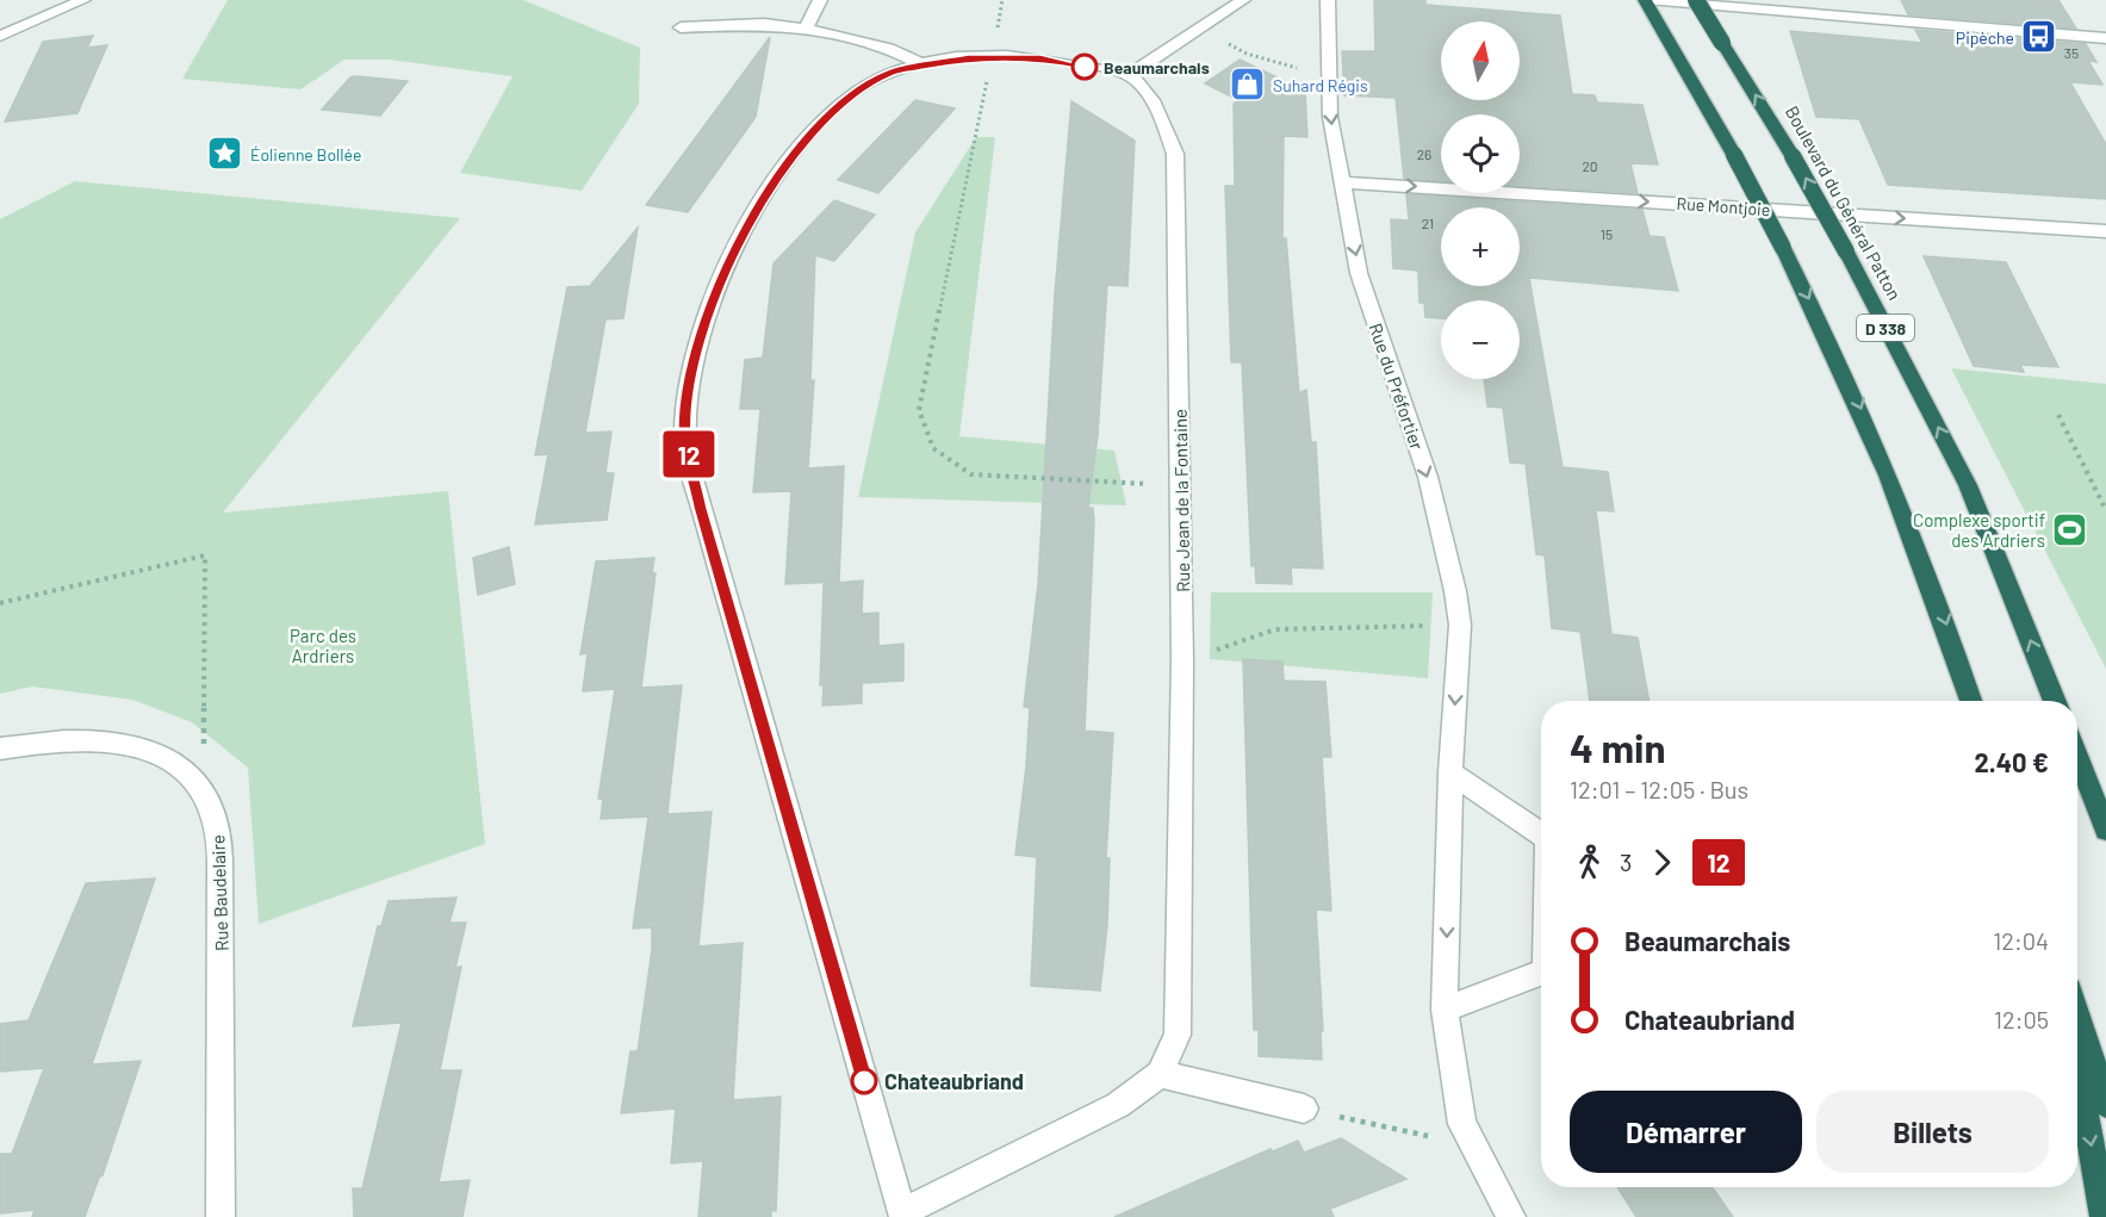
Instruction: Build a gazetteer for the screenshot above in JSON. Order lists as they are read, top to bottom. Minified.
{"streets":{"highway":["Boulevard du Général Patton","D 338"],"street":["Rue Montjoie","Rue du Préfortier","Rue Jean de la Fontaine","Rue Baudelaire"]},"crossings":[["Rue Montjoie","Rue du Préfortier"]],"one_way":["Rue Montjoie","Rue du Préfortier"],"parks":["Parc des Ardriers"],"places":{"bus stop":["Pipèche"],"other":["Beaumarchais","Chateaubriand"],"shop":["Suhard Régis"],"place":["Éolienne Bollée"],"sports":["Complexe sportif des Ardriers"]},"lines":["bus line 12"],"house_numbers":["35","26","20","21","15"],"north":"top","page":{"on_map":"12","map_buttons":["+","−"],"heading":["4 min","12:01 – 12:05 · Bus","2.40 €"],"legs":["3","12"],"list":[{"name":"Beaumarchais","value":"12:04"},{"name":"Chateaubriand","value":"12:05"}],"buttons":["Démarrer","Billets"]}}
